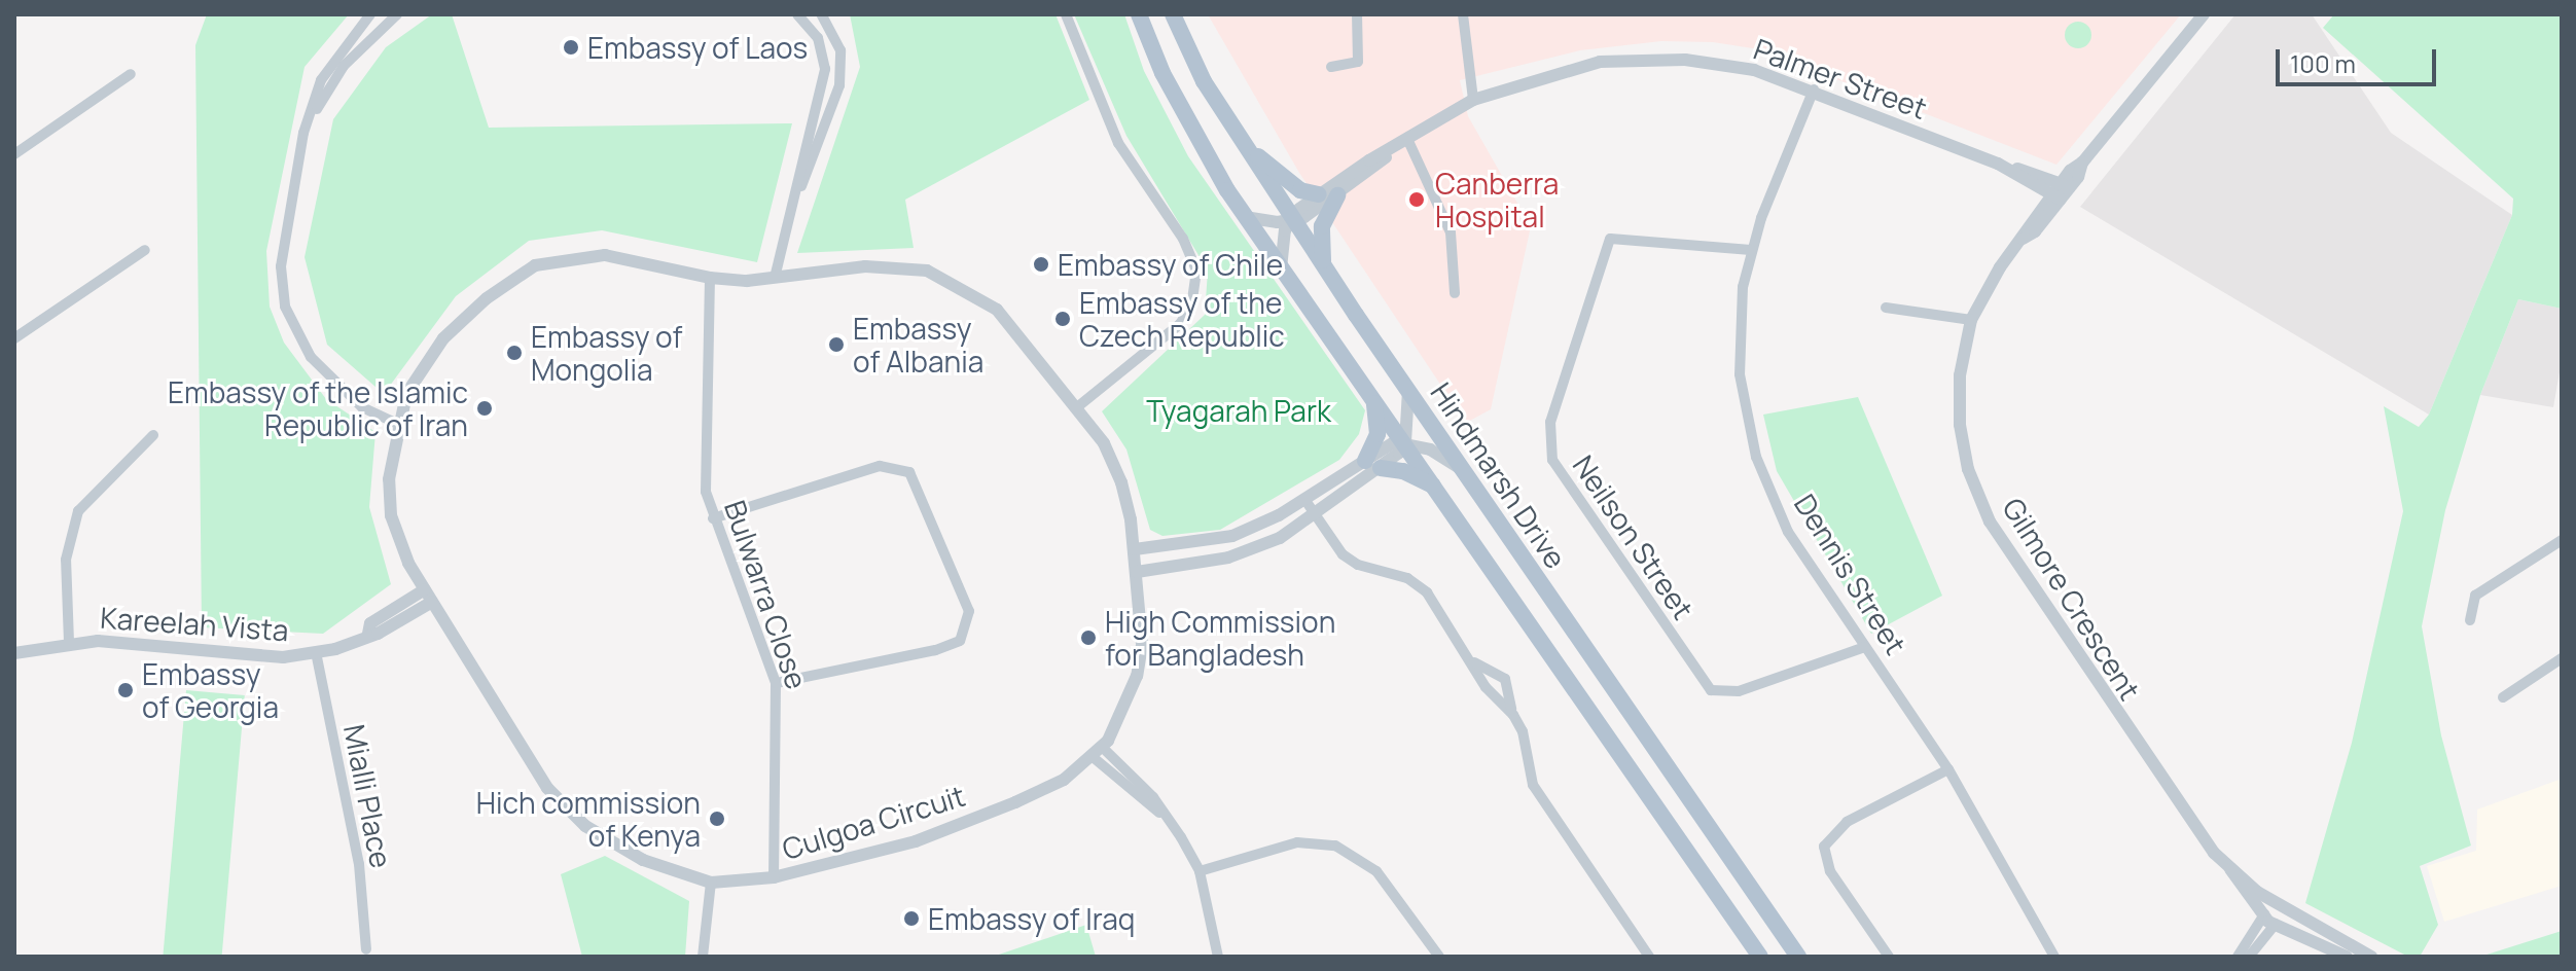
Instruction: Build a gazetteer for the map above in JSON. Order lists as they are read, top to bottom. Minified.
{"streets":{"main road":["Hindmarsh Drive"],"street":["Palmer Street","Neilson Street","Dennis Street","Bulwarra Close","Gilmore Crescent","Kareelah Vista","Mialli Place","Culgoa Circuit"]},"crossings":[["Palmer Street","Hindmarsh Drive"],["Palmer Street","Dennis Street"],["Palmer Street","Gilmore Crescent"],["Neilson Street","Dennis Street"],["Bulwarra Close","Culgoa Circuit"],["Kareelah Vista","Mialli Place"],["Kareelah Vista","Culgoa Circuit"]],"parks":["Tyagarah Park"],"places":["Embassy of Laos","Canberra Hospital","Embassy of Chile","Embassy of the Czech Republic","Embassy of Albania","Embassy of Mongolia","Embassy of the Islamic Republic of Iran","High Commission for Bangladesh","Embassy of Georgia","Hich commission of Kenya","Embassy of Iraq"],"scale_bar":"100 m"}
